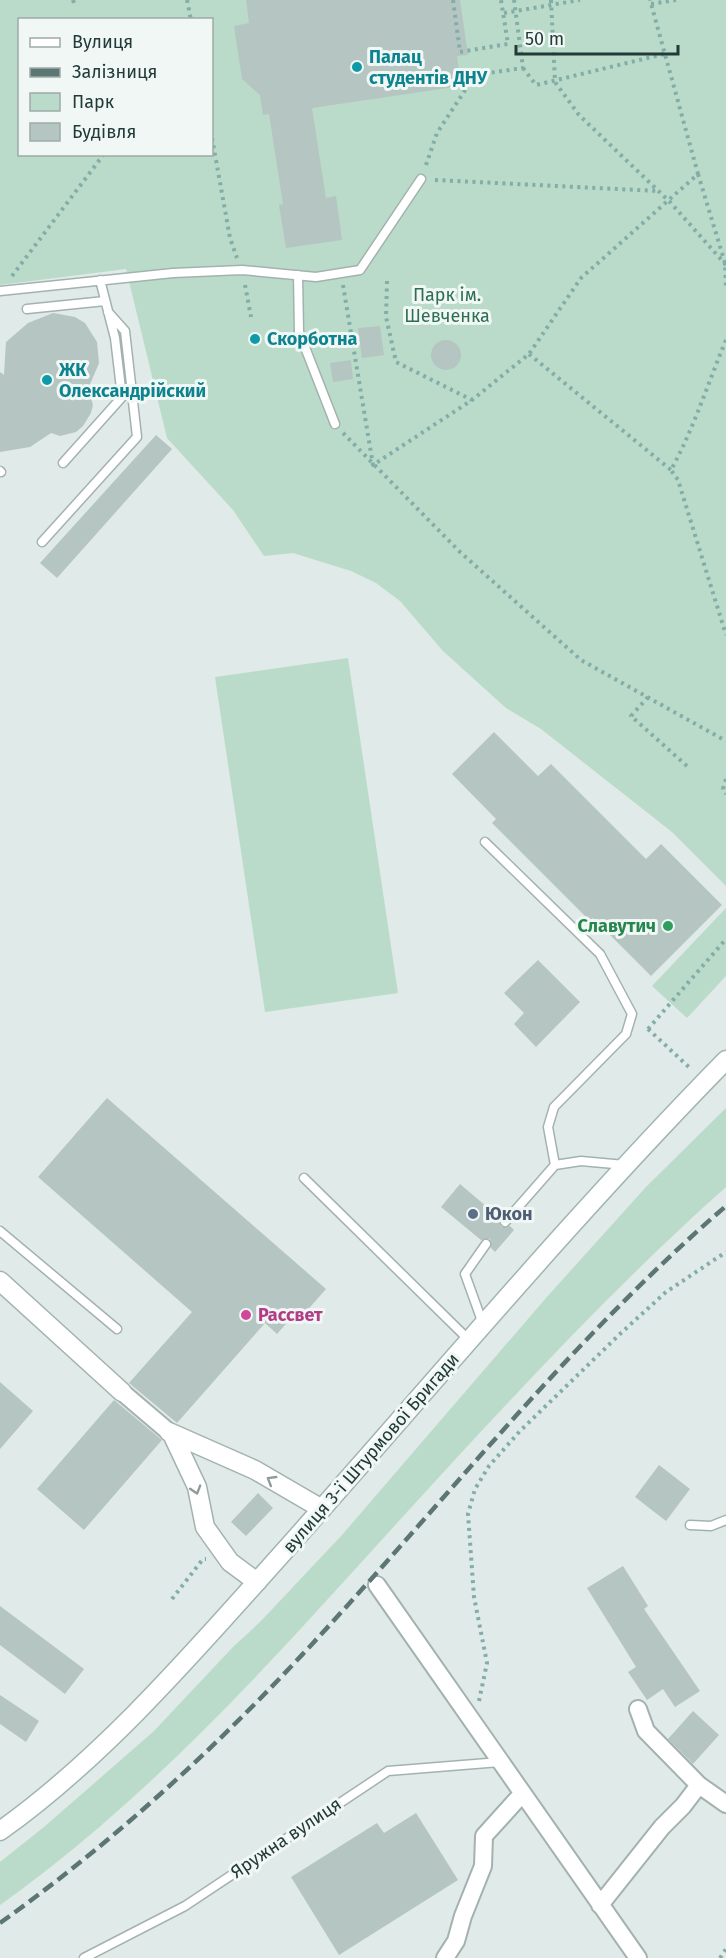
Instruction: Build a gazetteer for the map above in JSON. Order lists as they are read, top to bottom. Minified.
{"streets":{"main road":["вулиця 3-ї Штурмової Бригади"],"lane":["Яружна вулиця"]},"parks":["Парк iм. Шевченка"],"places":["Палац студентів ДНУ","Скорботна","ЖК Олександрійский","Славутич","Юкон","Рассвет"],"legend":["Вулиця","Залізниця","Парк","Будівля"],"scale_bar":"50 m"}
